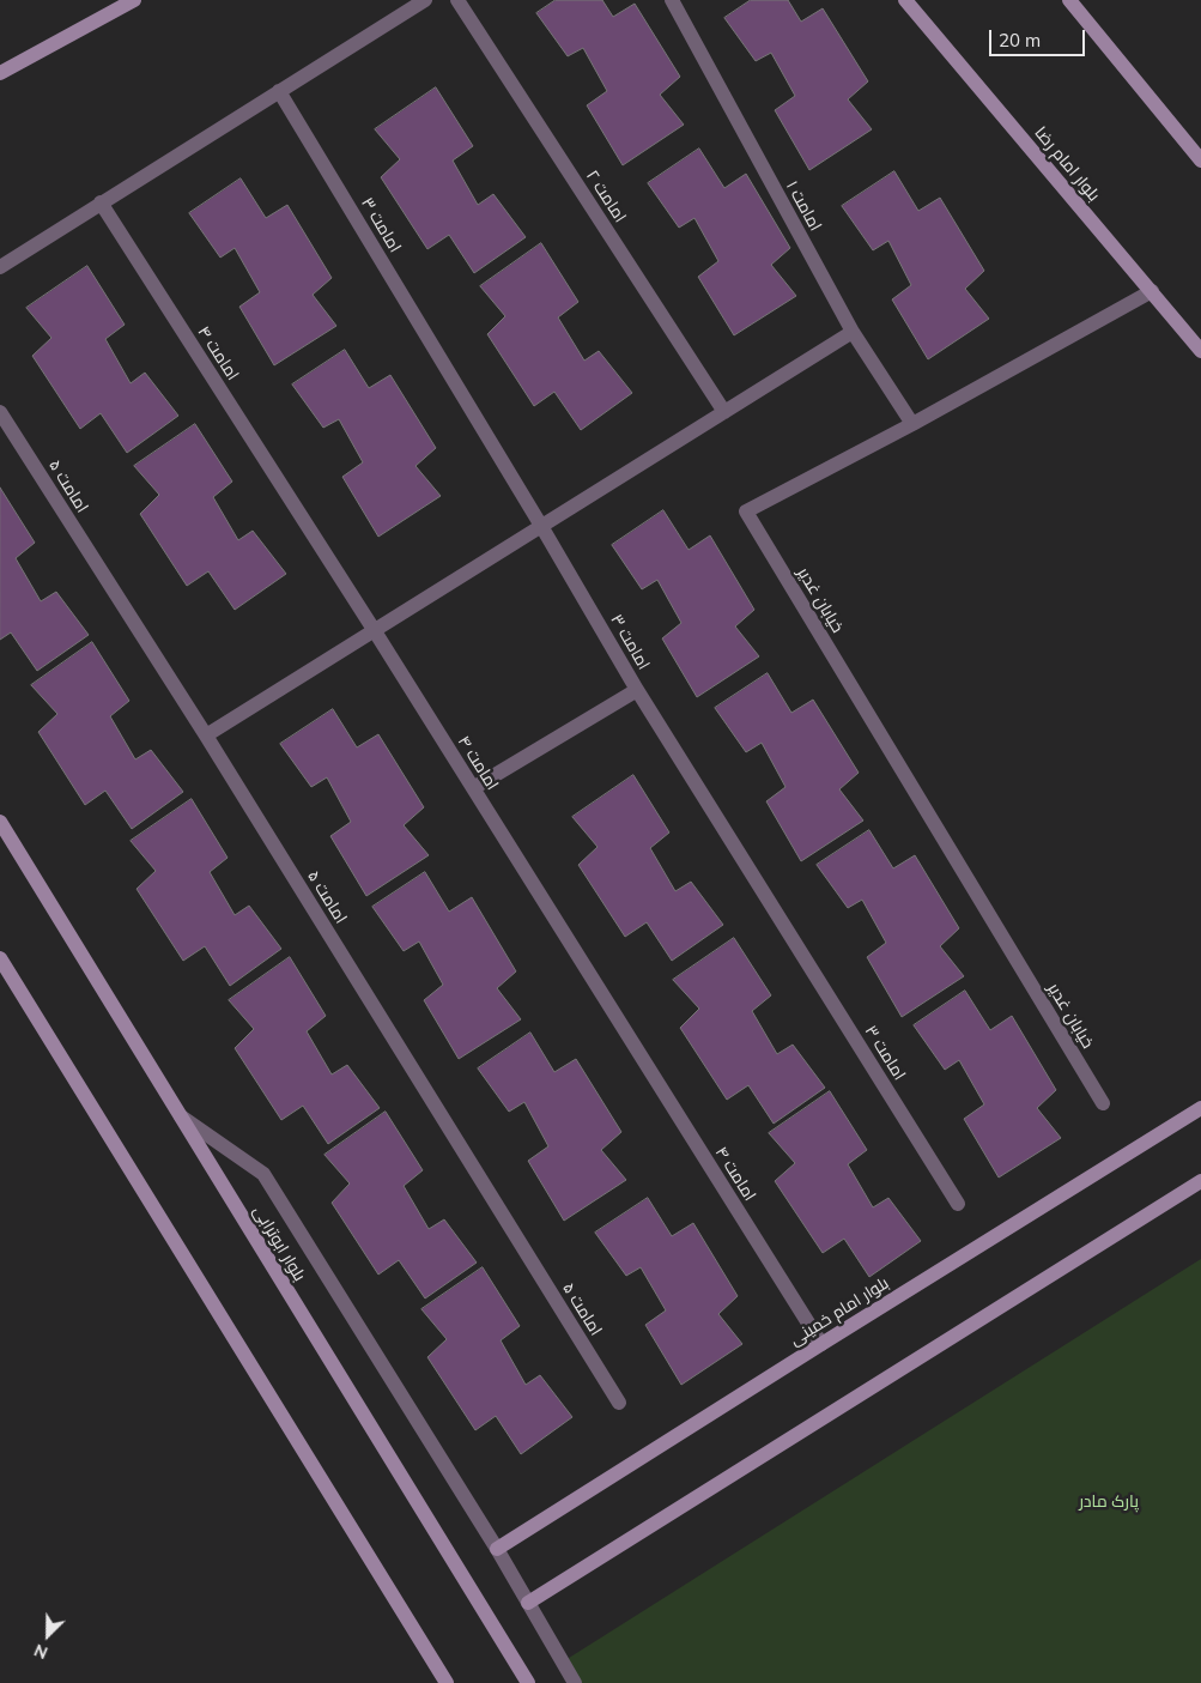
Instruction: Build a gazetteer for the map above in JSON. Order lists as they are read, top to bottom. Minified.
{"streets":{"main road":["بلوار امام رضا","بلوار ابوترابی","بلوار امام خمینی"],"street":["امامت ۲","امامت ۱","امامت ۳","امامت ۴","امامت ۵","خیابان غدیر"]},"crossings":[["بلوار امام رضا","خیابان غدیر"],["امامت ۱","خیابان غدیر"],["امامت ۴","بلوار امام خمینی"]],"parks":["پارک مادر"],"scale_bar":"20 m","north":"bottom left"}
